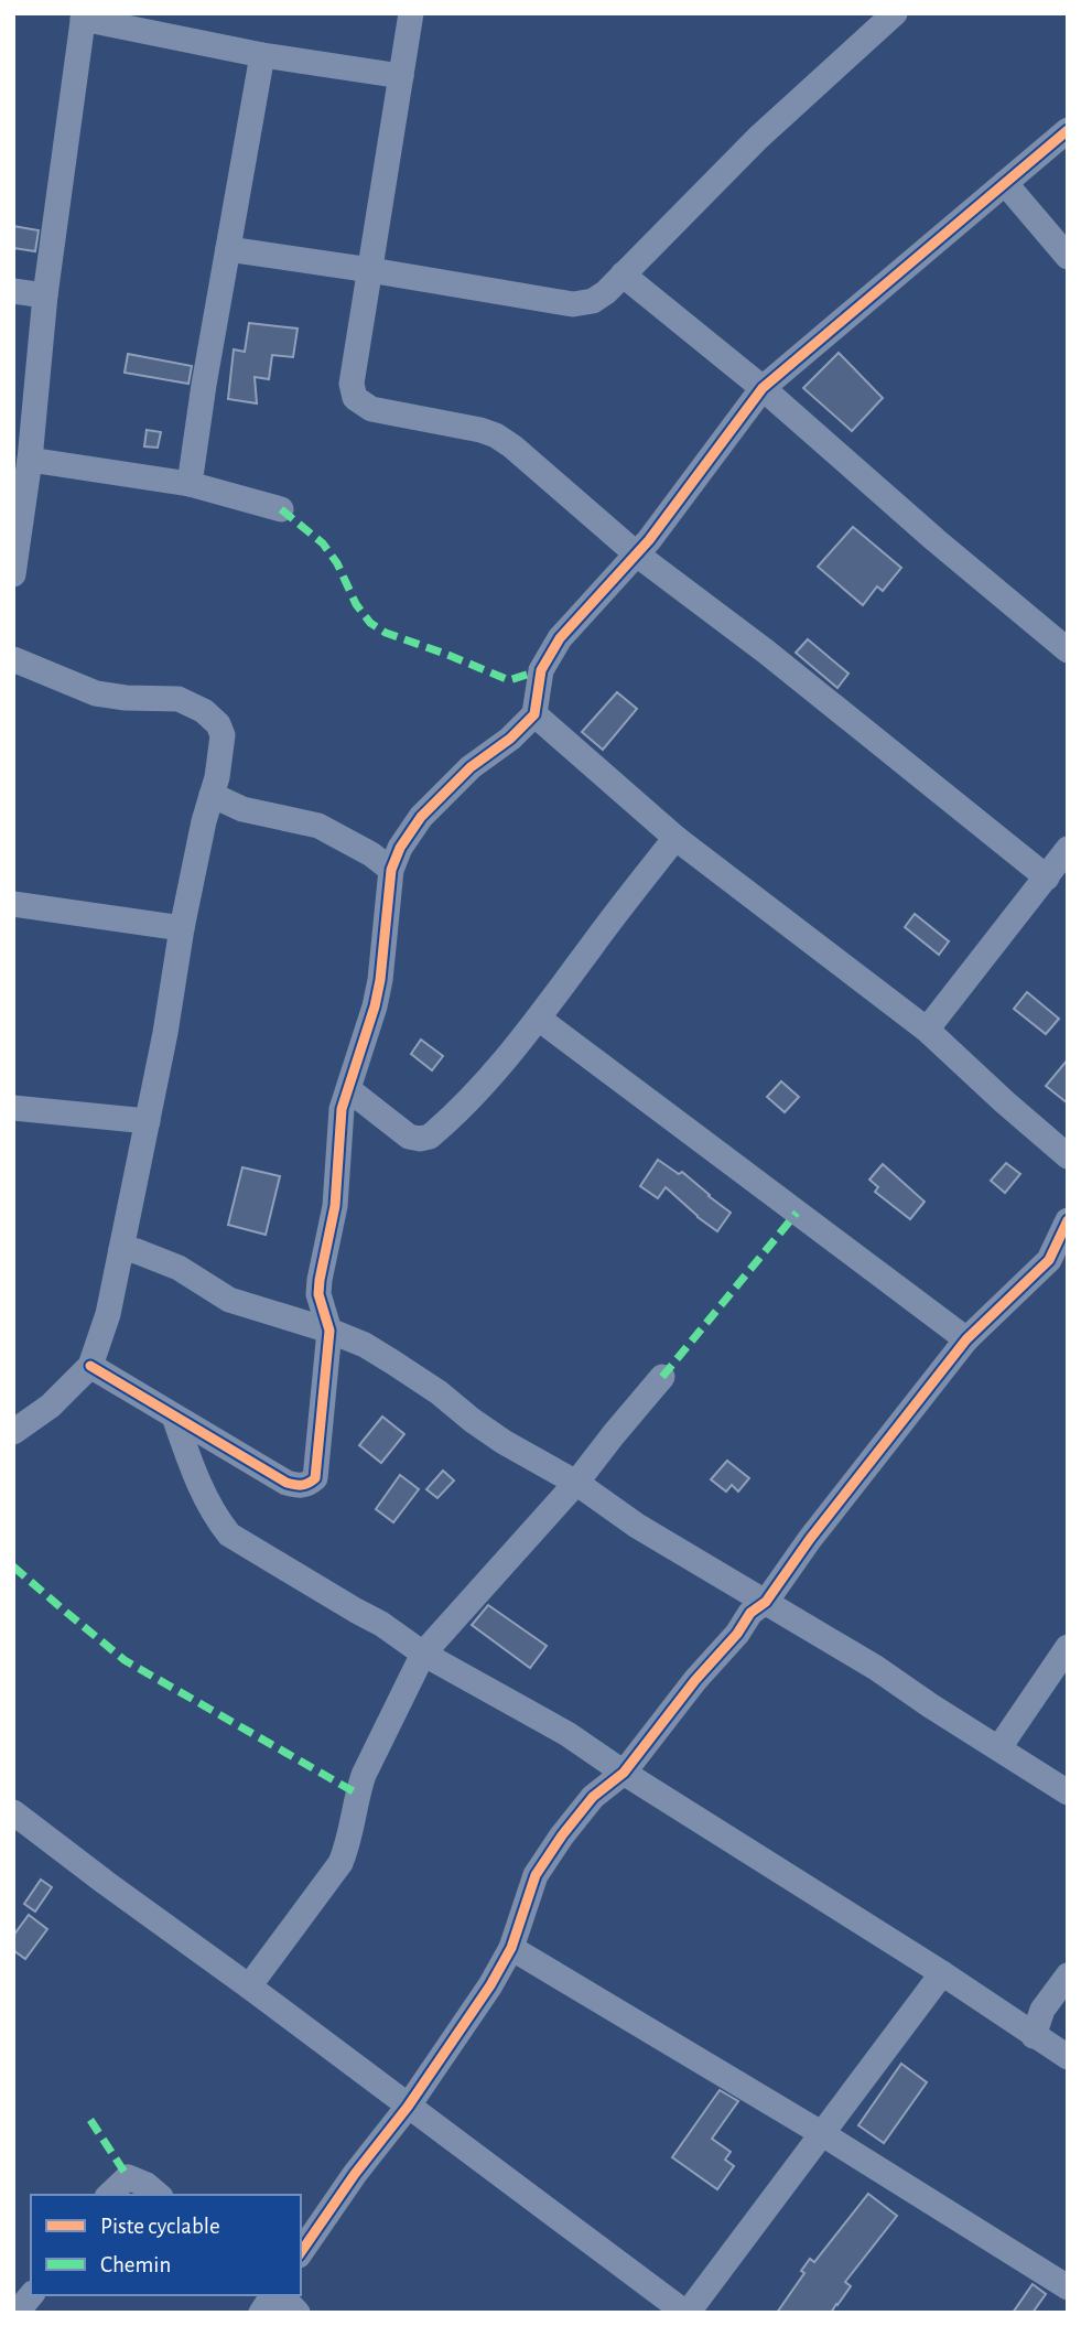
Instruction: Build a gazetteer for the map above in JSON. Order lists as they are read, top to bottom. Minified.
{"legend":["Piste cyclable","Chemin"]}
